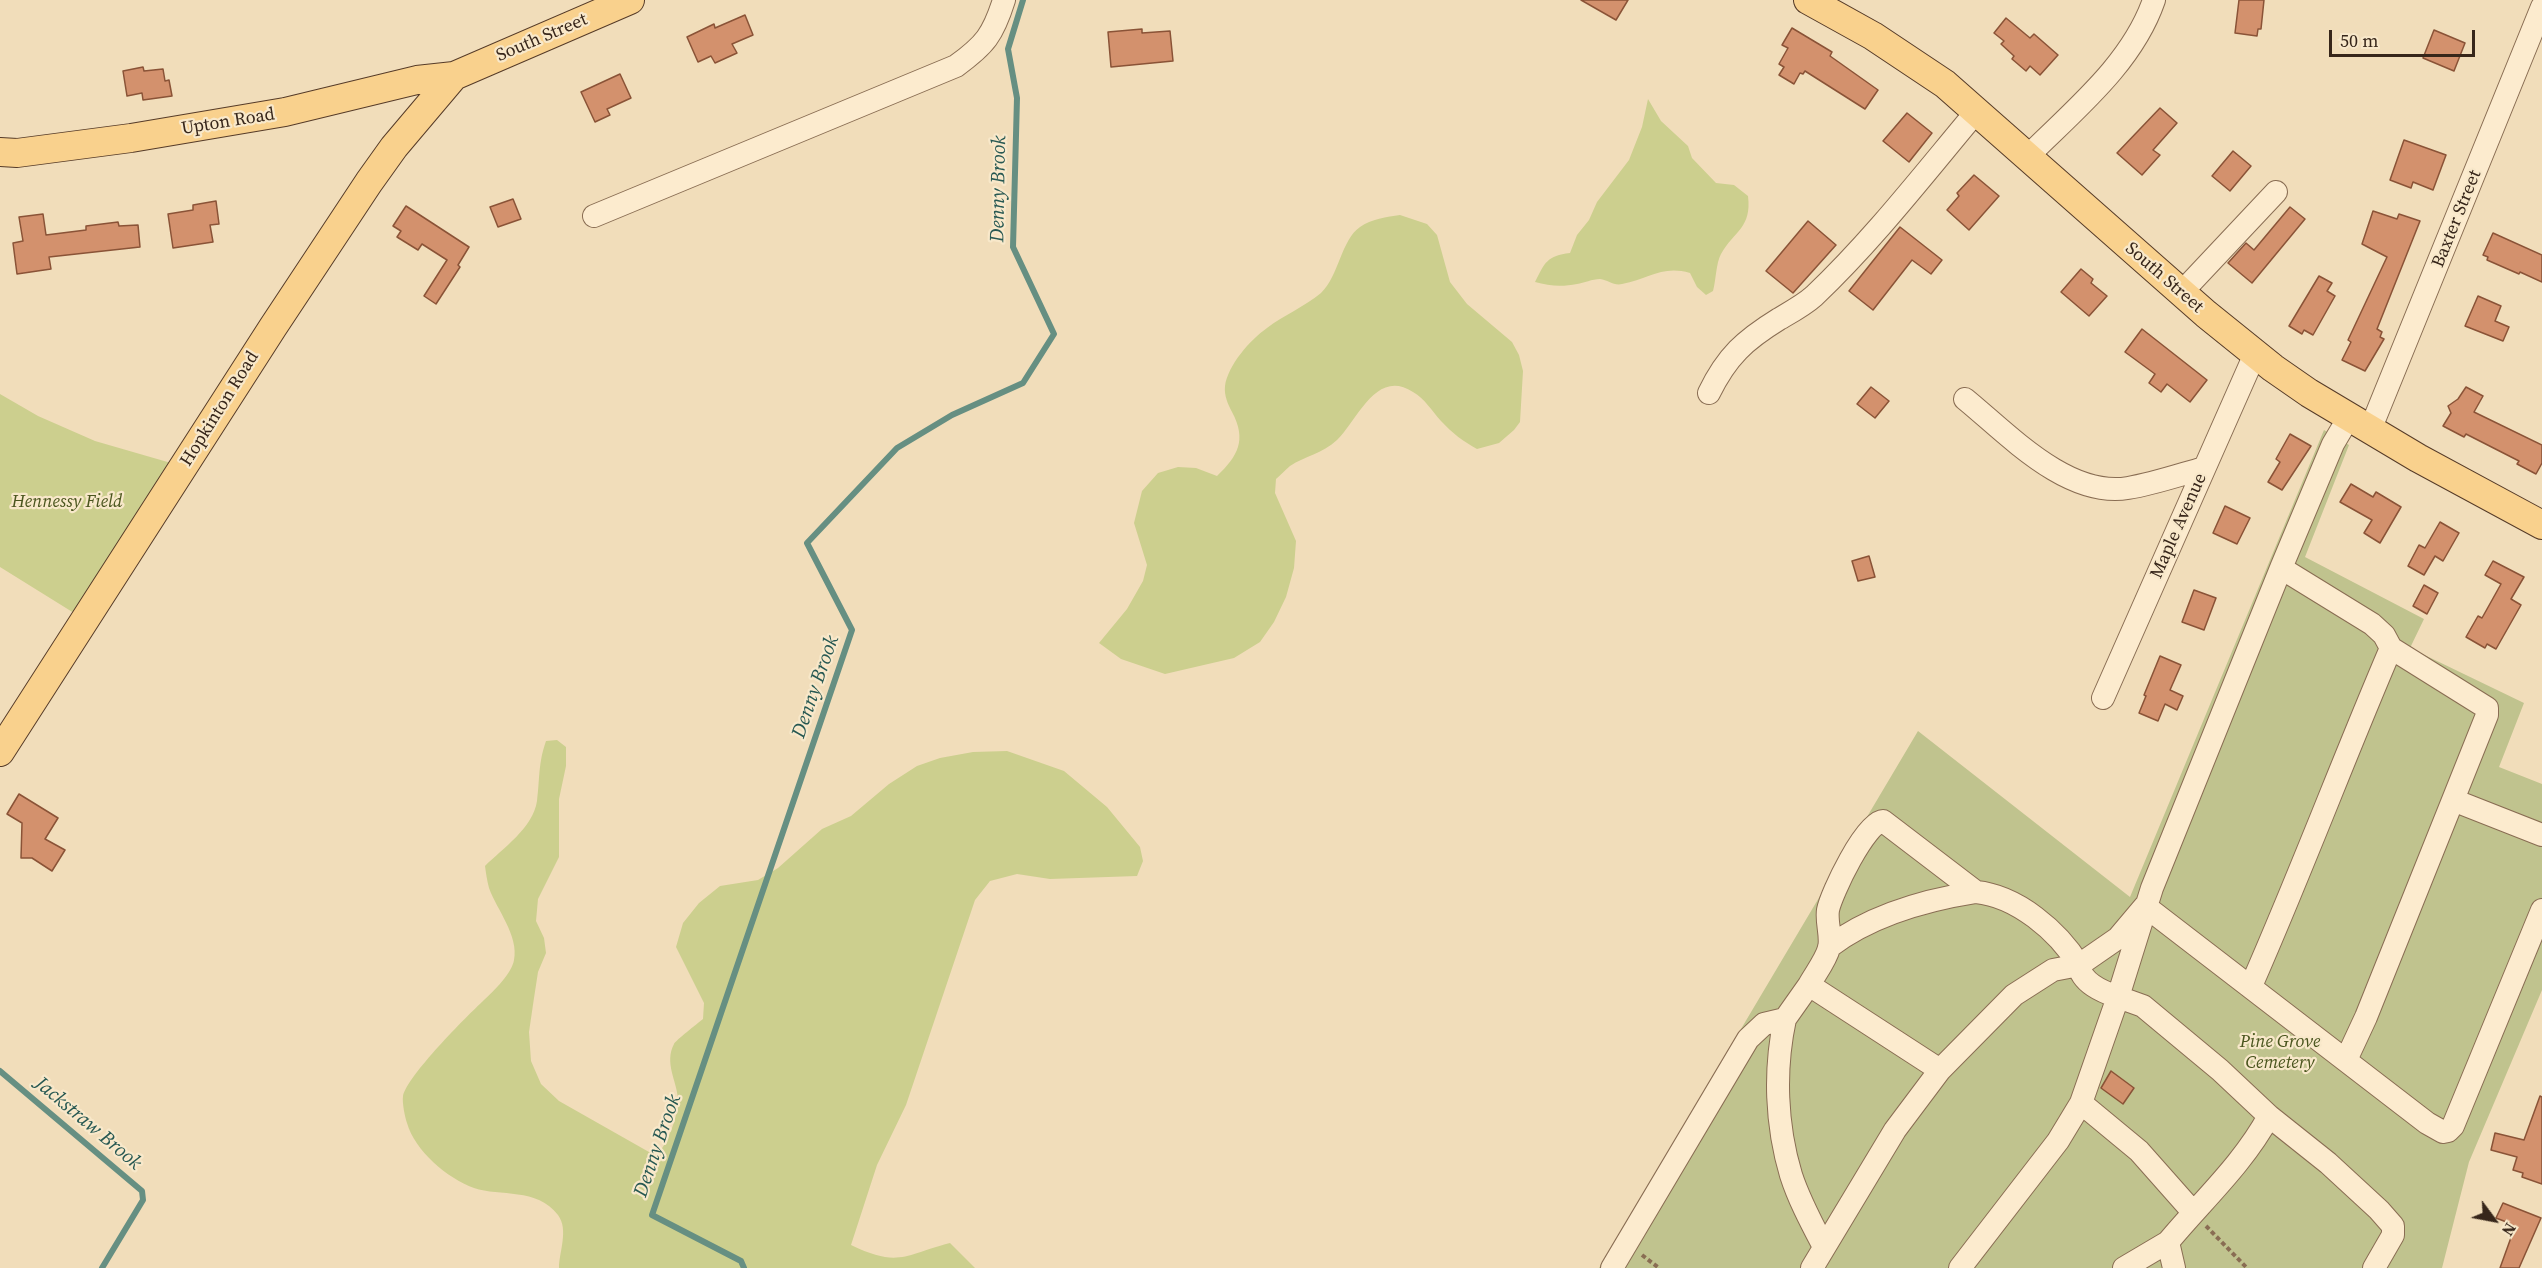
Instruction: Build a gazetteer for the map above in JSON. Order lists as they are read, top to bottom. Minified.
{"streets":{"main road":["South Street","Upton Road","Hopkinton Road"],"street":["Baxter Street","Maple Avenue"]},"crossings":[["South Street","Upton Road"],["South Street","Baxter Street"],["South Street","Hopkinton Road"],["South Street","Maple Avenue"],["Upton Road","Hopkinton Road"]],"water":["Denny Brook","Jackstraw Brook"],"parks":["Hennessy Field","Pine Grove Cemetery"],"scale_bar":"50 m","north":"bottom right"}
